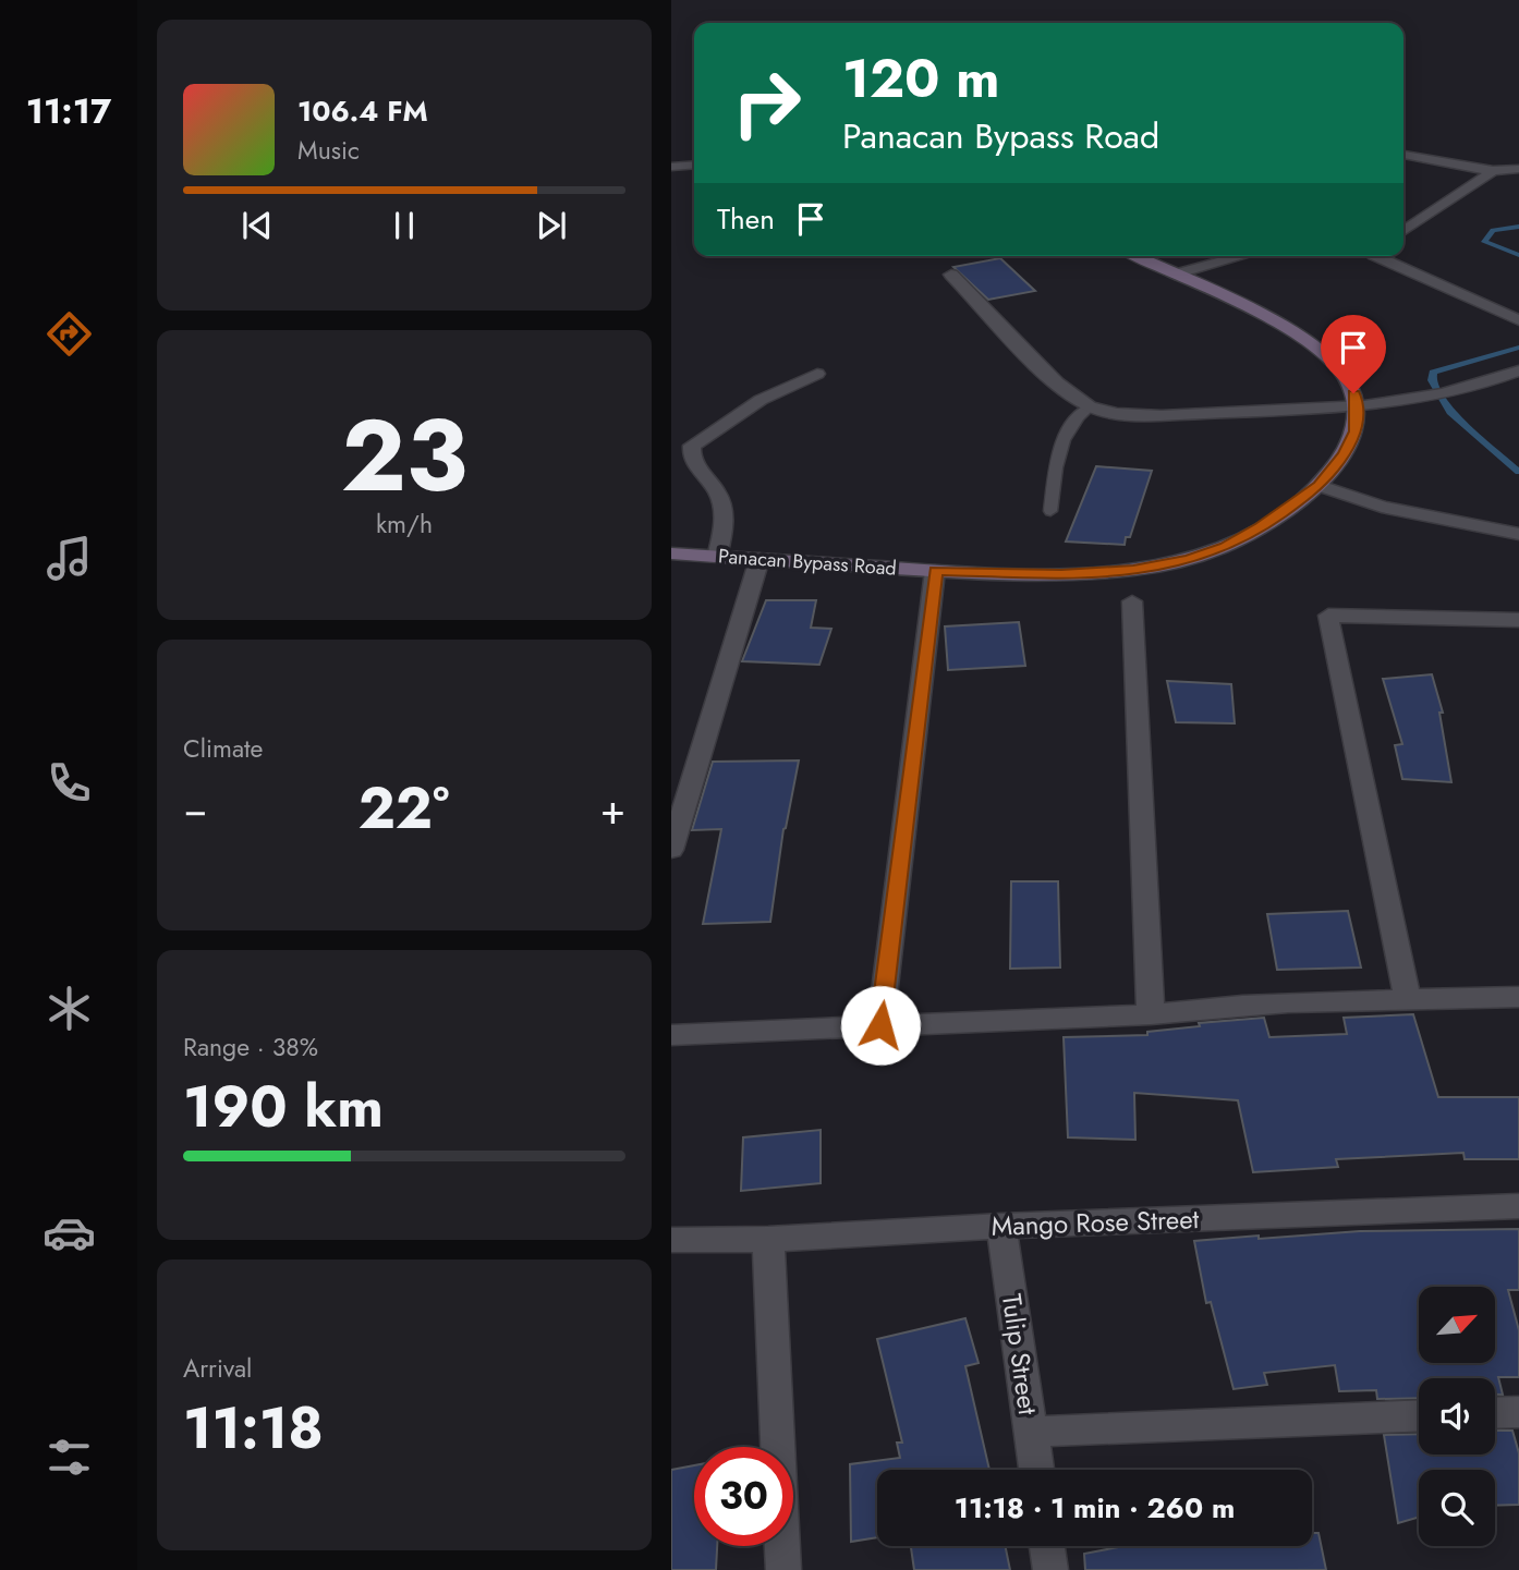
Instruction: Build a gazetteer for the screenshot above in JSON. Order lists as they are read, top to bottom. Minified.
{"streets":{"main road":["Panacan Bypass Road"],"street":["Mango Rose Street","Tulip Street"]},"crossings":[["Mango Rose Street","Tulip Street"]],"north":"top right","page":{"tabs":"11:17","turn":["120 m","Panacan Bypass Road"],"song":["106.4 FM","Music"],"then":"Then","tile":[["23","km/h"],"Climate",["Range · 38%","190 km"],["Arrival","11:18"]],"heat":["−","22°","+"],"limit":"30","trip":"11:18 · 1 min · 260 m"}}
